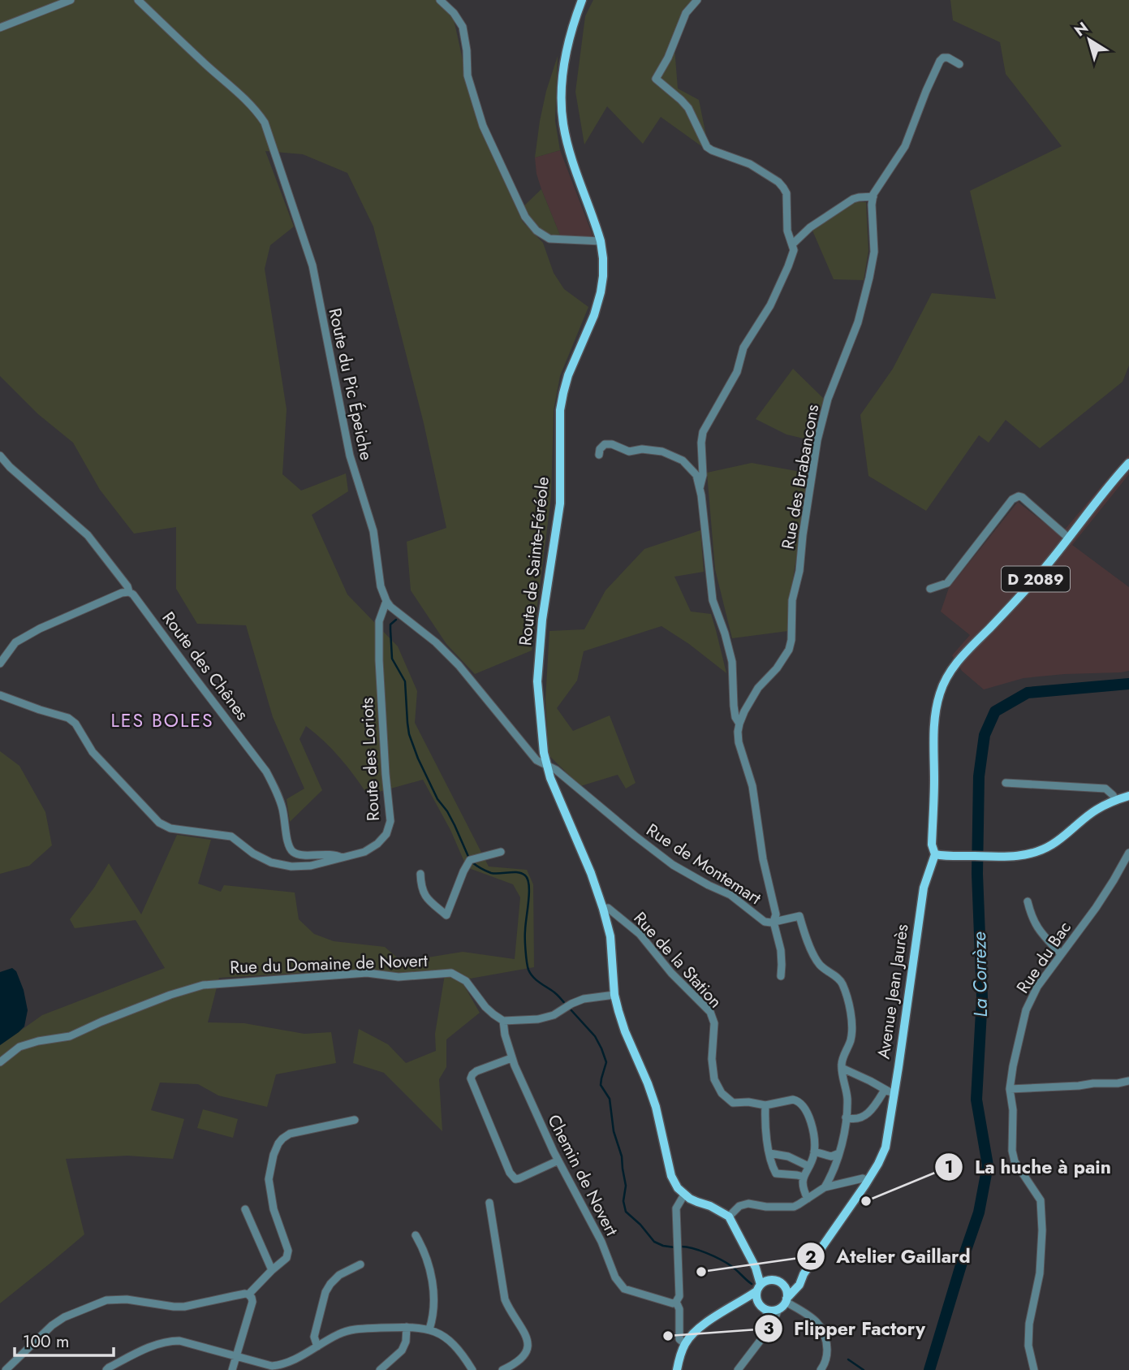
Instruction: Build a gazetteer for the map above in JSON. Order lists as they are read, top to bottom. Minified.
{"streets":{"main road":["Route de Sainte-Féréole","D 2089","Avenue Jean Jaurès"],"street":["Route du Pic Épeiche","Rue des Brabancons","Route des Chênes","Route des Loriots","Rue de Montemart","Rue du Bac","Rue de la Station","Rue du Domaine de Novert","Chemin de Novert"]},"crossings":[["Route du Pic Épeiche","Route des Loriots"],["Route de Sainte-Féréole","Rue de Montemart"],["Route de Sainte-Féréole","Rue de la Station"],["D 2089","Avenue Jean Jaurès"],["Route des Chênes","Route des Loriots"],["Rue du Domaine de Novert","Chemin de Novert"]],"districts":["LES BOLES"],"water":["La Corrèze"],"places":["La huche à pain","Atelier Gaillard","Flipper Factory"],"scale_bar":"100 m","north":"top left"}
